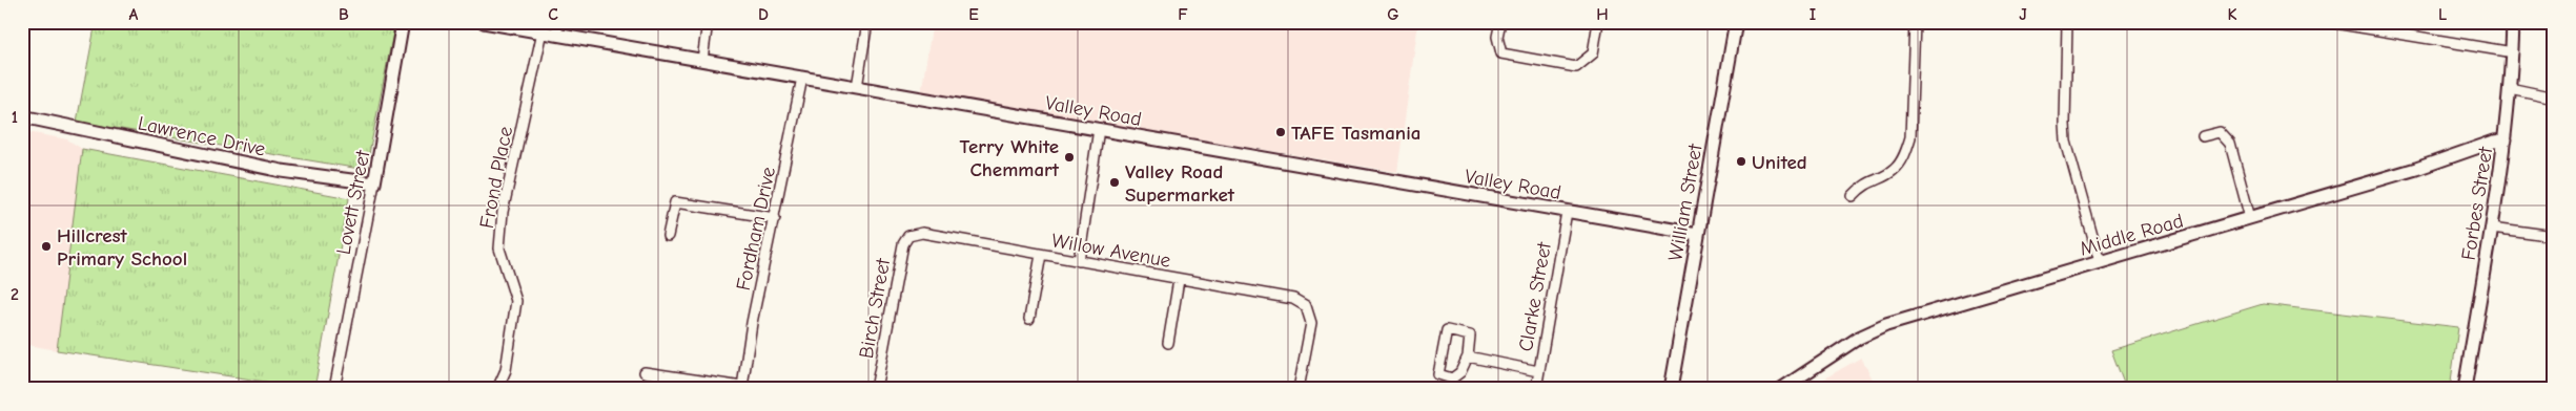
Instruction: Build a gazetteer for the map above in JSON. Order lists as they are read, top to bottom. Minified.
{"streets":{"street":["Valley Road","Lawrence Drive","Frond Place","Lovett Street","William Street","Forbes Street","Fordham Drive","Middle Road","Willow Avenue","Clarke Street","Birch Street"]},"crossings":[["Valley Road","Frond Place"],["Valley Road","William Street"],["Valley Road","Fordham Drive"],["Valley Road","Clarke Street"],["Lawrence Drive","Lovett Street"],["Forbes Street","Middle Road"],["Willow Avenue","Birch Street"]],"places":["TAFE Tasmania","Terry White Chemmart","United","Valley Road Supermarket","Hillcrest Primary School"],"grid":{"columns":["A","B","C","D","E","F","G","H","I","J","K","L"],"rows":["1","2"]}}
